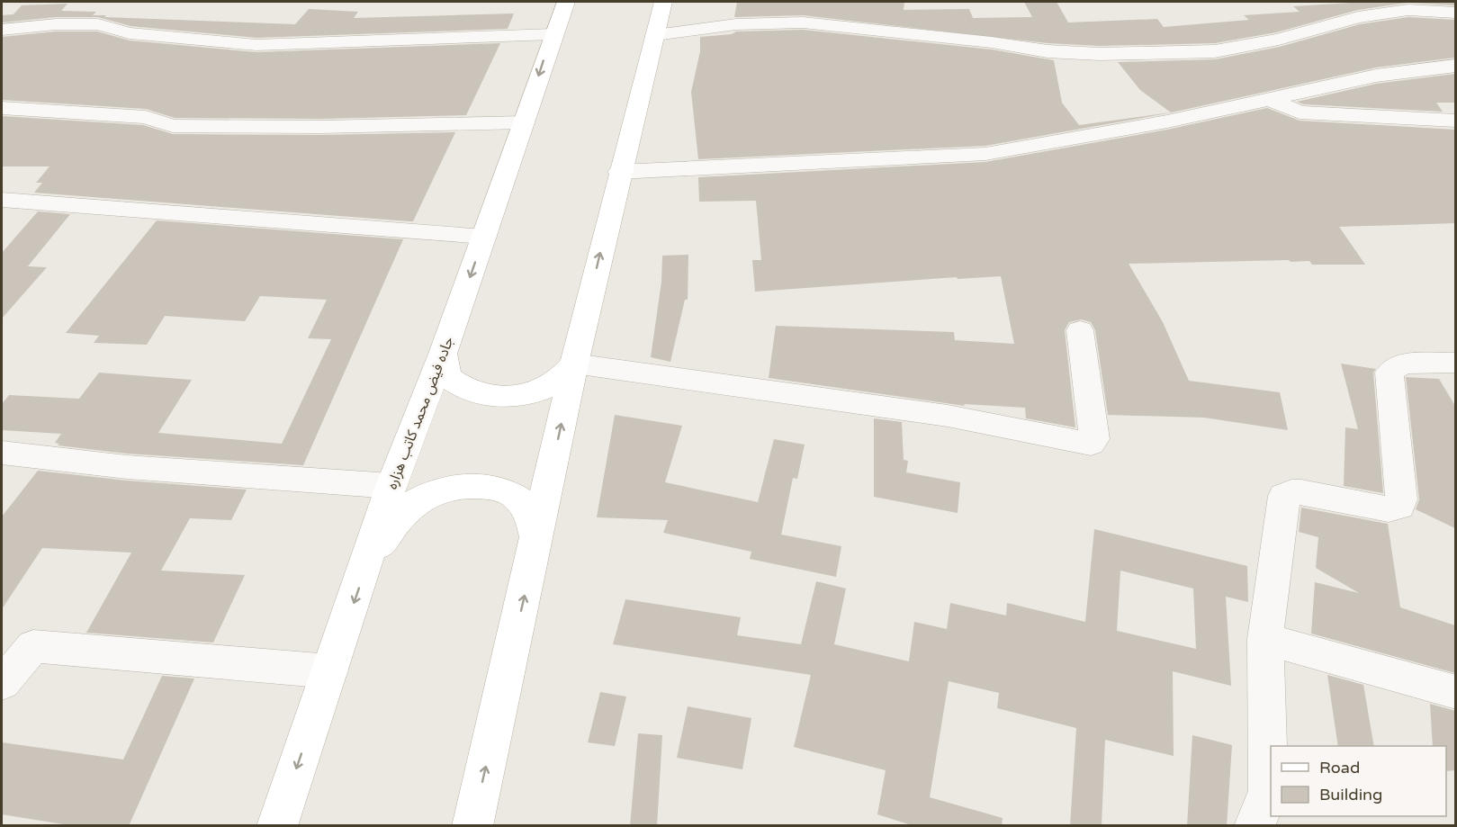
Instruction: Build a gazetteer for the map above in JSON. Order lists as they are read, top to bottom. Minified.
{"streets":{"main road":["جاده فیض محمد کاتب هزاره"]},"legend":["Road","Building"]}
